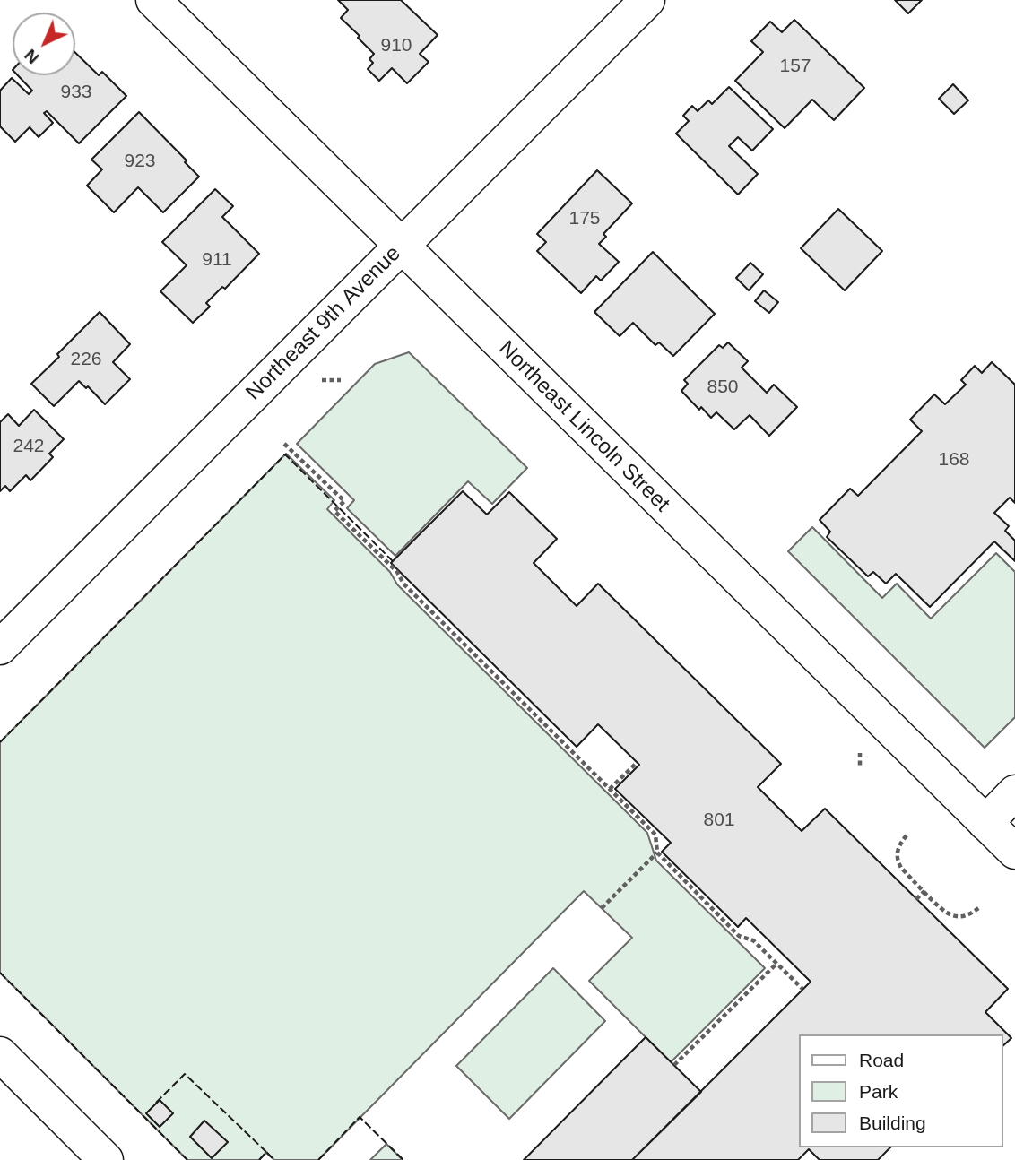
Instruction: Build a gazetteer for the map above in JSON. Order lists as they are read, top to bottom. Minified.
{"streets":{"street":["Northeast 9th Avenue","Northeast Lincoln Street"]},"crossings":[["Northeast 9th Avenue","Northeast Lincoln Street"]],"house_numbers":["910","157","933","923","175","911","226","850","242","168","801"],"legend":["Road","Park","Building"],"north":"bottom left"}
